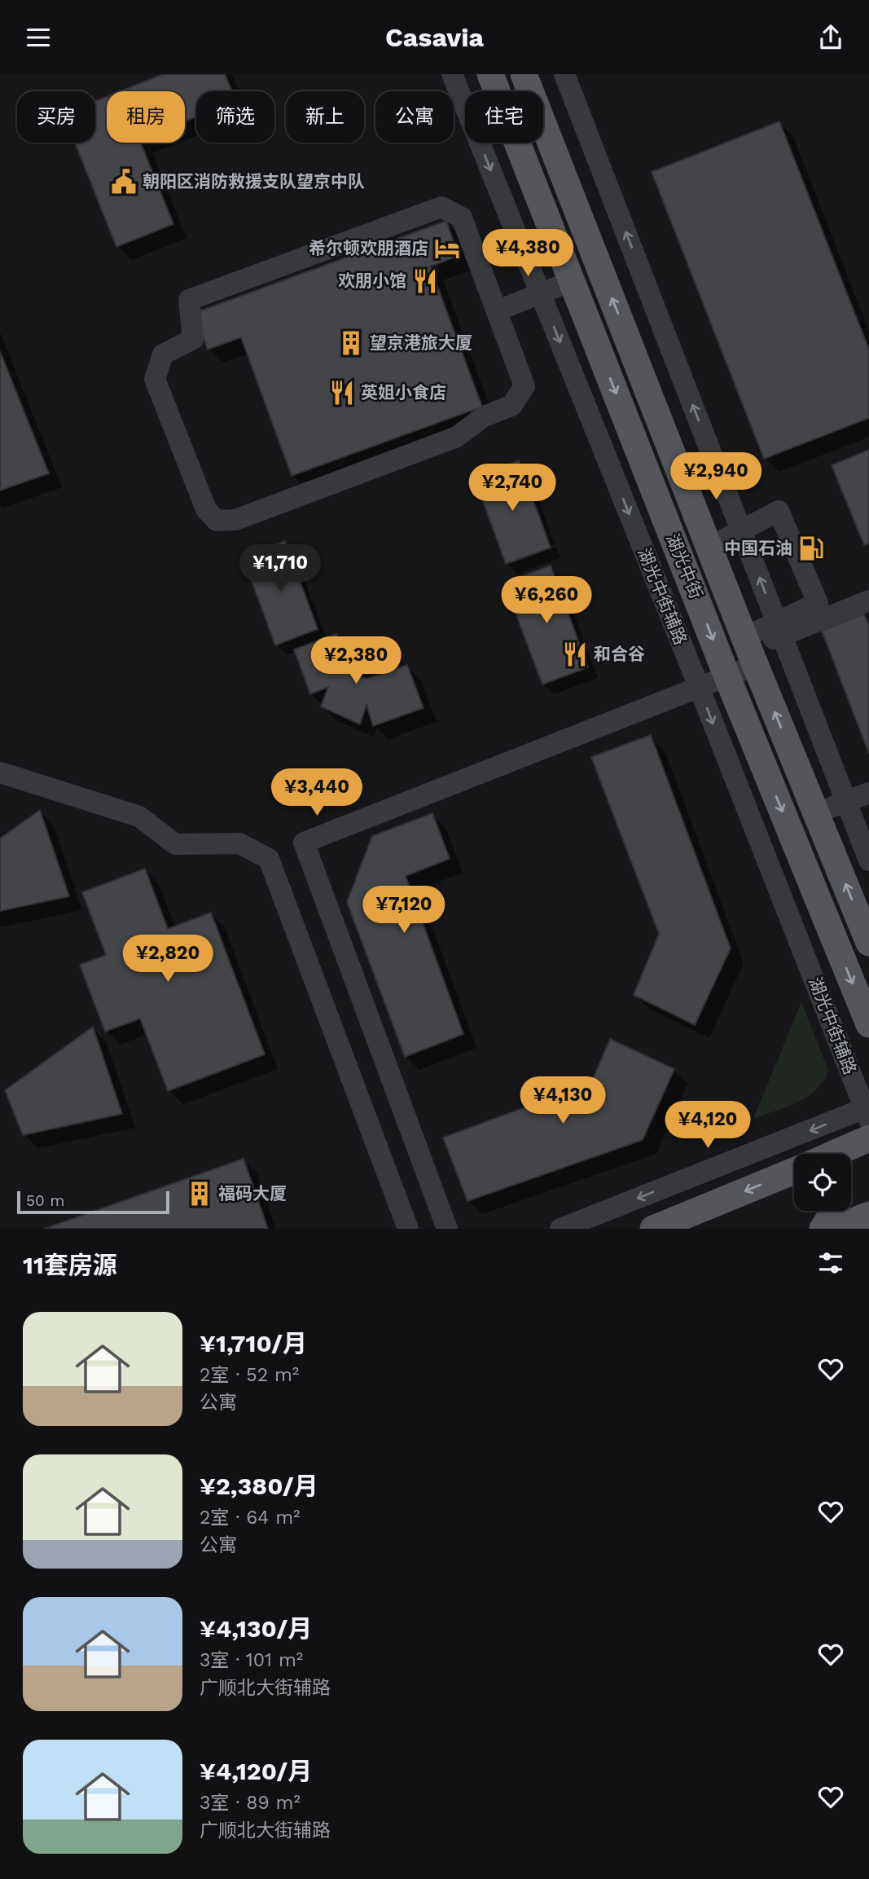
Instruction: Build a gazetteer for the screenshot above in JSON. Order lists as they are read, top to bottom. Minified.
{"streets":{"main road":["湖光中街"],"street":["湖光中街辅路"]},"places":{"public building":["朝阳区消防救援支队望京中队"],"hotel":["希尔顿欢朋酒店"],"restaurant":["欢朋小馆","英姐小食店","和合谷"],"building":["望京港旅大厦","福码大厦"],"fuel station":["中国石油"]},"scale_bar":"50 m","page":{"header":"Casavia","chip":["买房","租房","筛选","新上","公寓","住宅"],"price":["¥4,380","¥2,940","¥2,740","¥1,710","¥6,260","¥2,380","¥3,440","¥7,120","¥2,820","¥4,130","¥4,120"],"scale":"50 m","heading":"11套房源","list":[{"name":"¥1,710/月","note":"2室 · 52 m² · 公寓"},{"name":"¥2,380/月","note":"2室 · 64 m² · 公寓"},{"name":"¥4,130/月","note":"3室 · 101 m² · 广顺北大街辅路"},{"name":"¥4,120/月","note":"3室 · 89 m² · 广顺北大街辅路"}]}}
